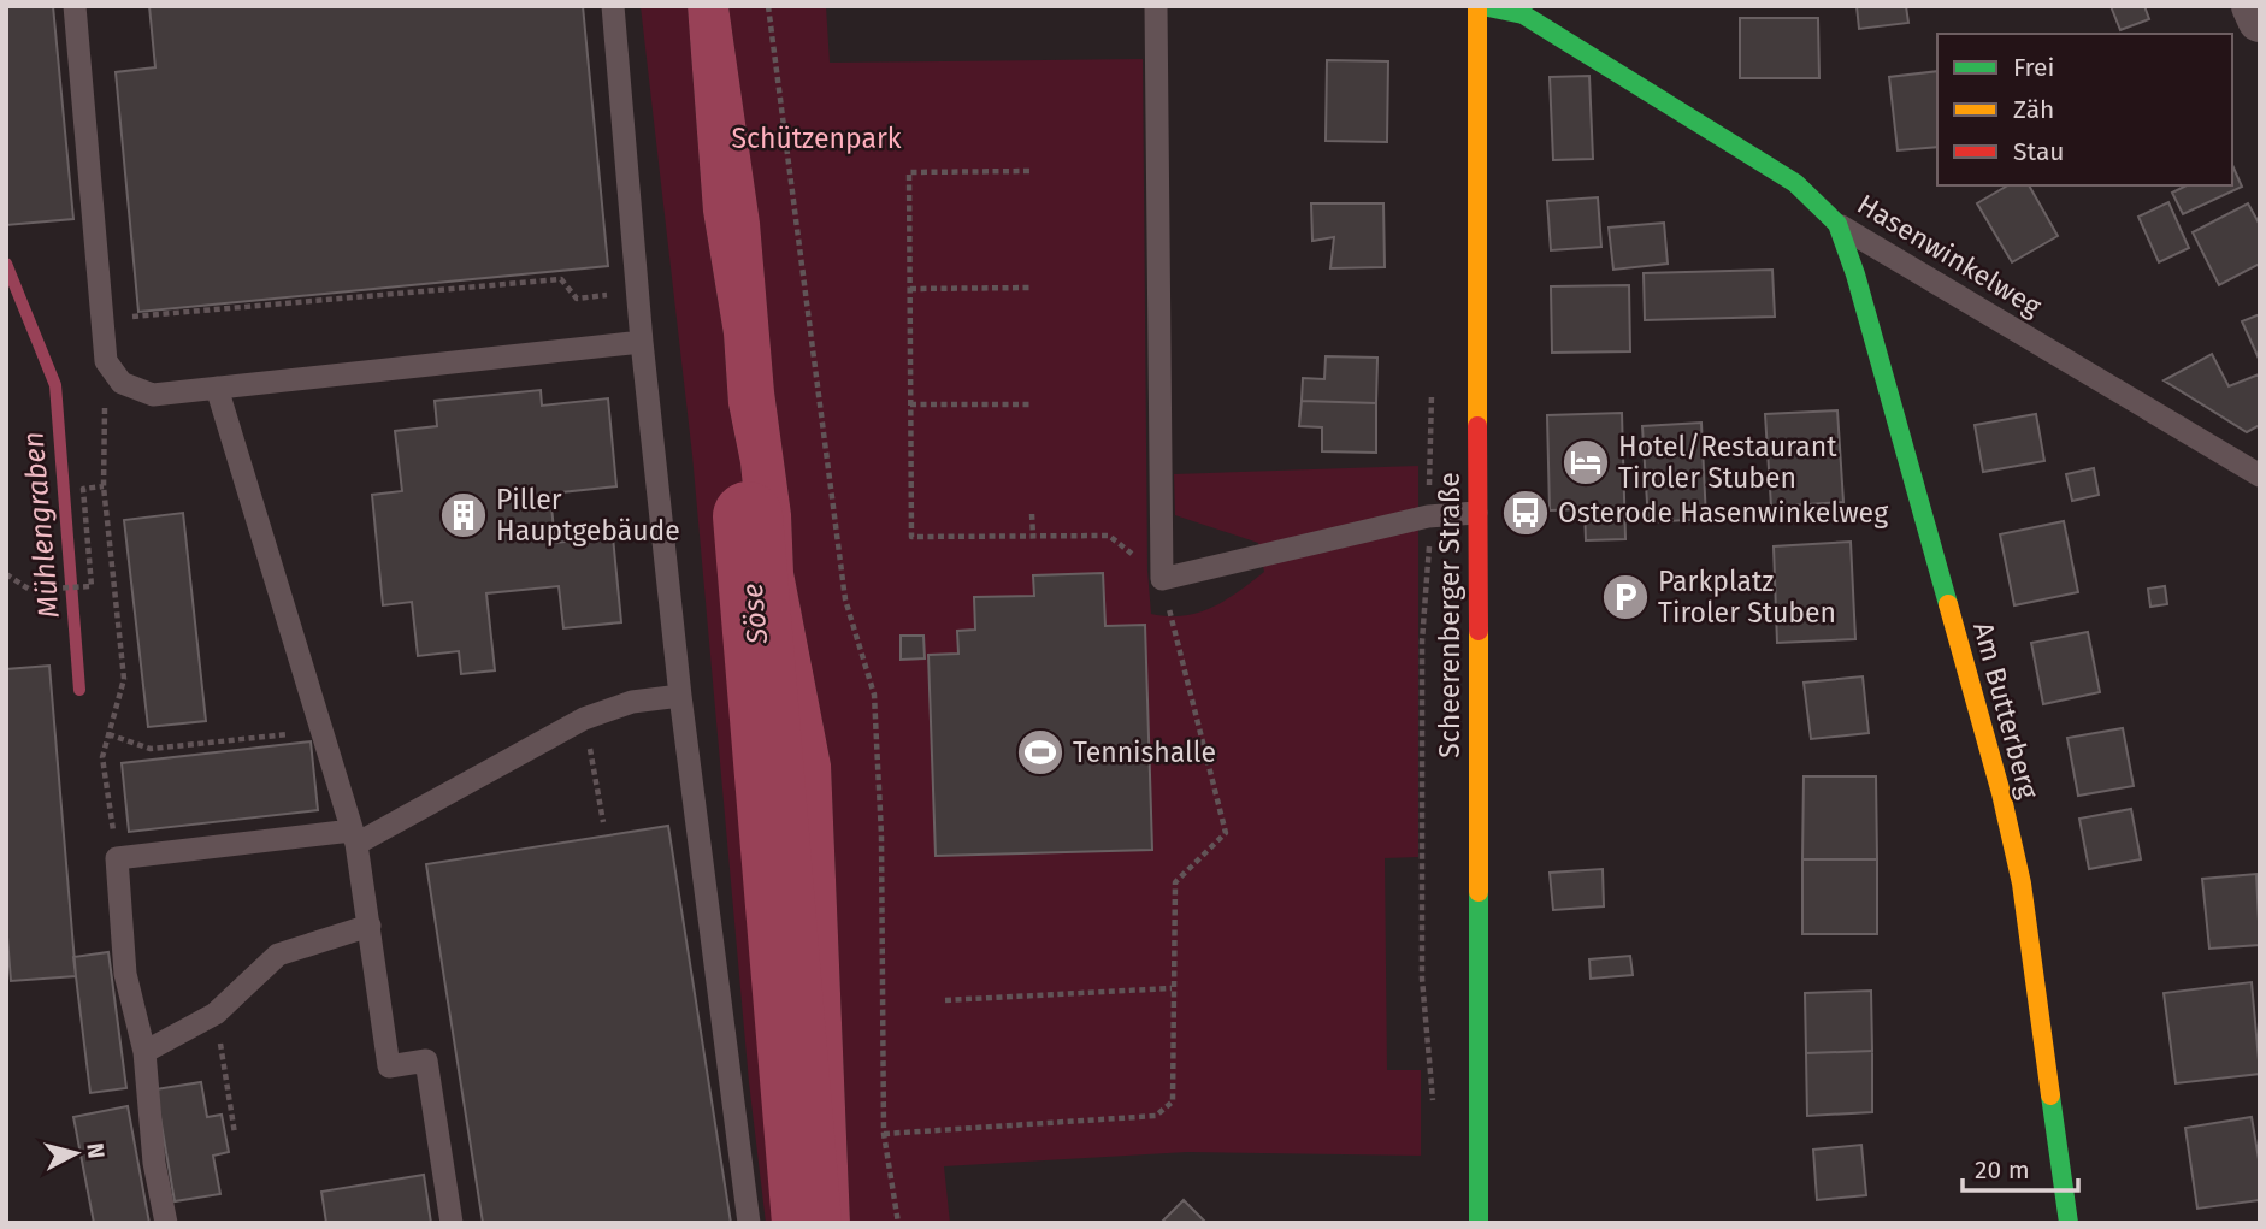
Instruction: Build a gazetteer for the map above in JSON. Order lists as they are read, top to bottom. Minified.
{"streets":{"street":["Hasenwinkelweg","Scheerenberger Straße","Am Butterberg"]},"crossings":[["Hasenwinkelweg","Scheerenberger Straße"],["Hasenwinkelweg","Am Butterberg"]],"water":["Mühlengraben","Söse"],"parks":["Schützenpark"],"places":{"hotel":["Hotel/Restaurant Tiroler Stuben"],"bus stop":["Osterode Hasenwinkelweg"],"building":["Piller Hauptgebäude"],"parking":["Parkplatz Tiroler Stuben"],"sports":["Tennishalle"]},"legend":["Frei","Zäh","Stau"],"scale_bar":"20 m","north":"right"}
